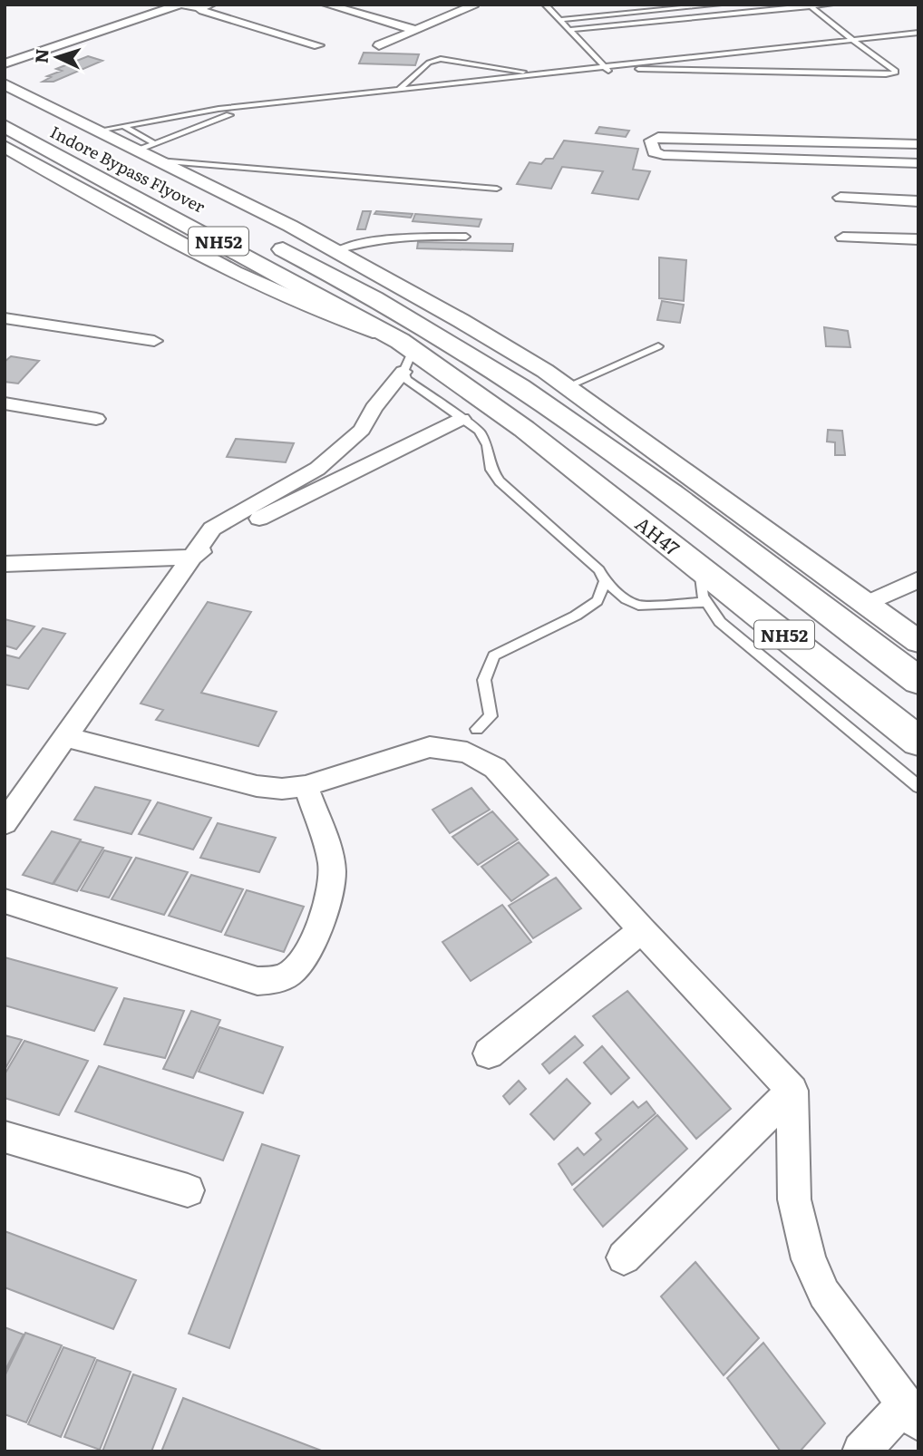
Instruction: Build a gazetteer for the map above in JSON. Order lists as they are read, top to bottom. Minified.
{"streets":{"highway":["Indore Bypass Flyover","NH52","AH47"]},"crossings":[["Indore Bypass Flyover","AH47"],["NH52","AH47"]],"north":"left"}
